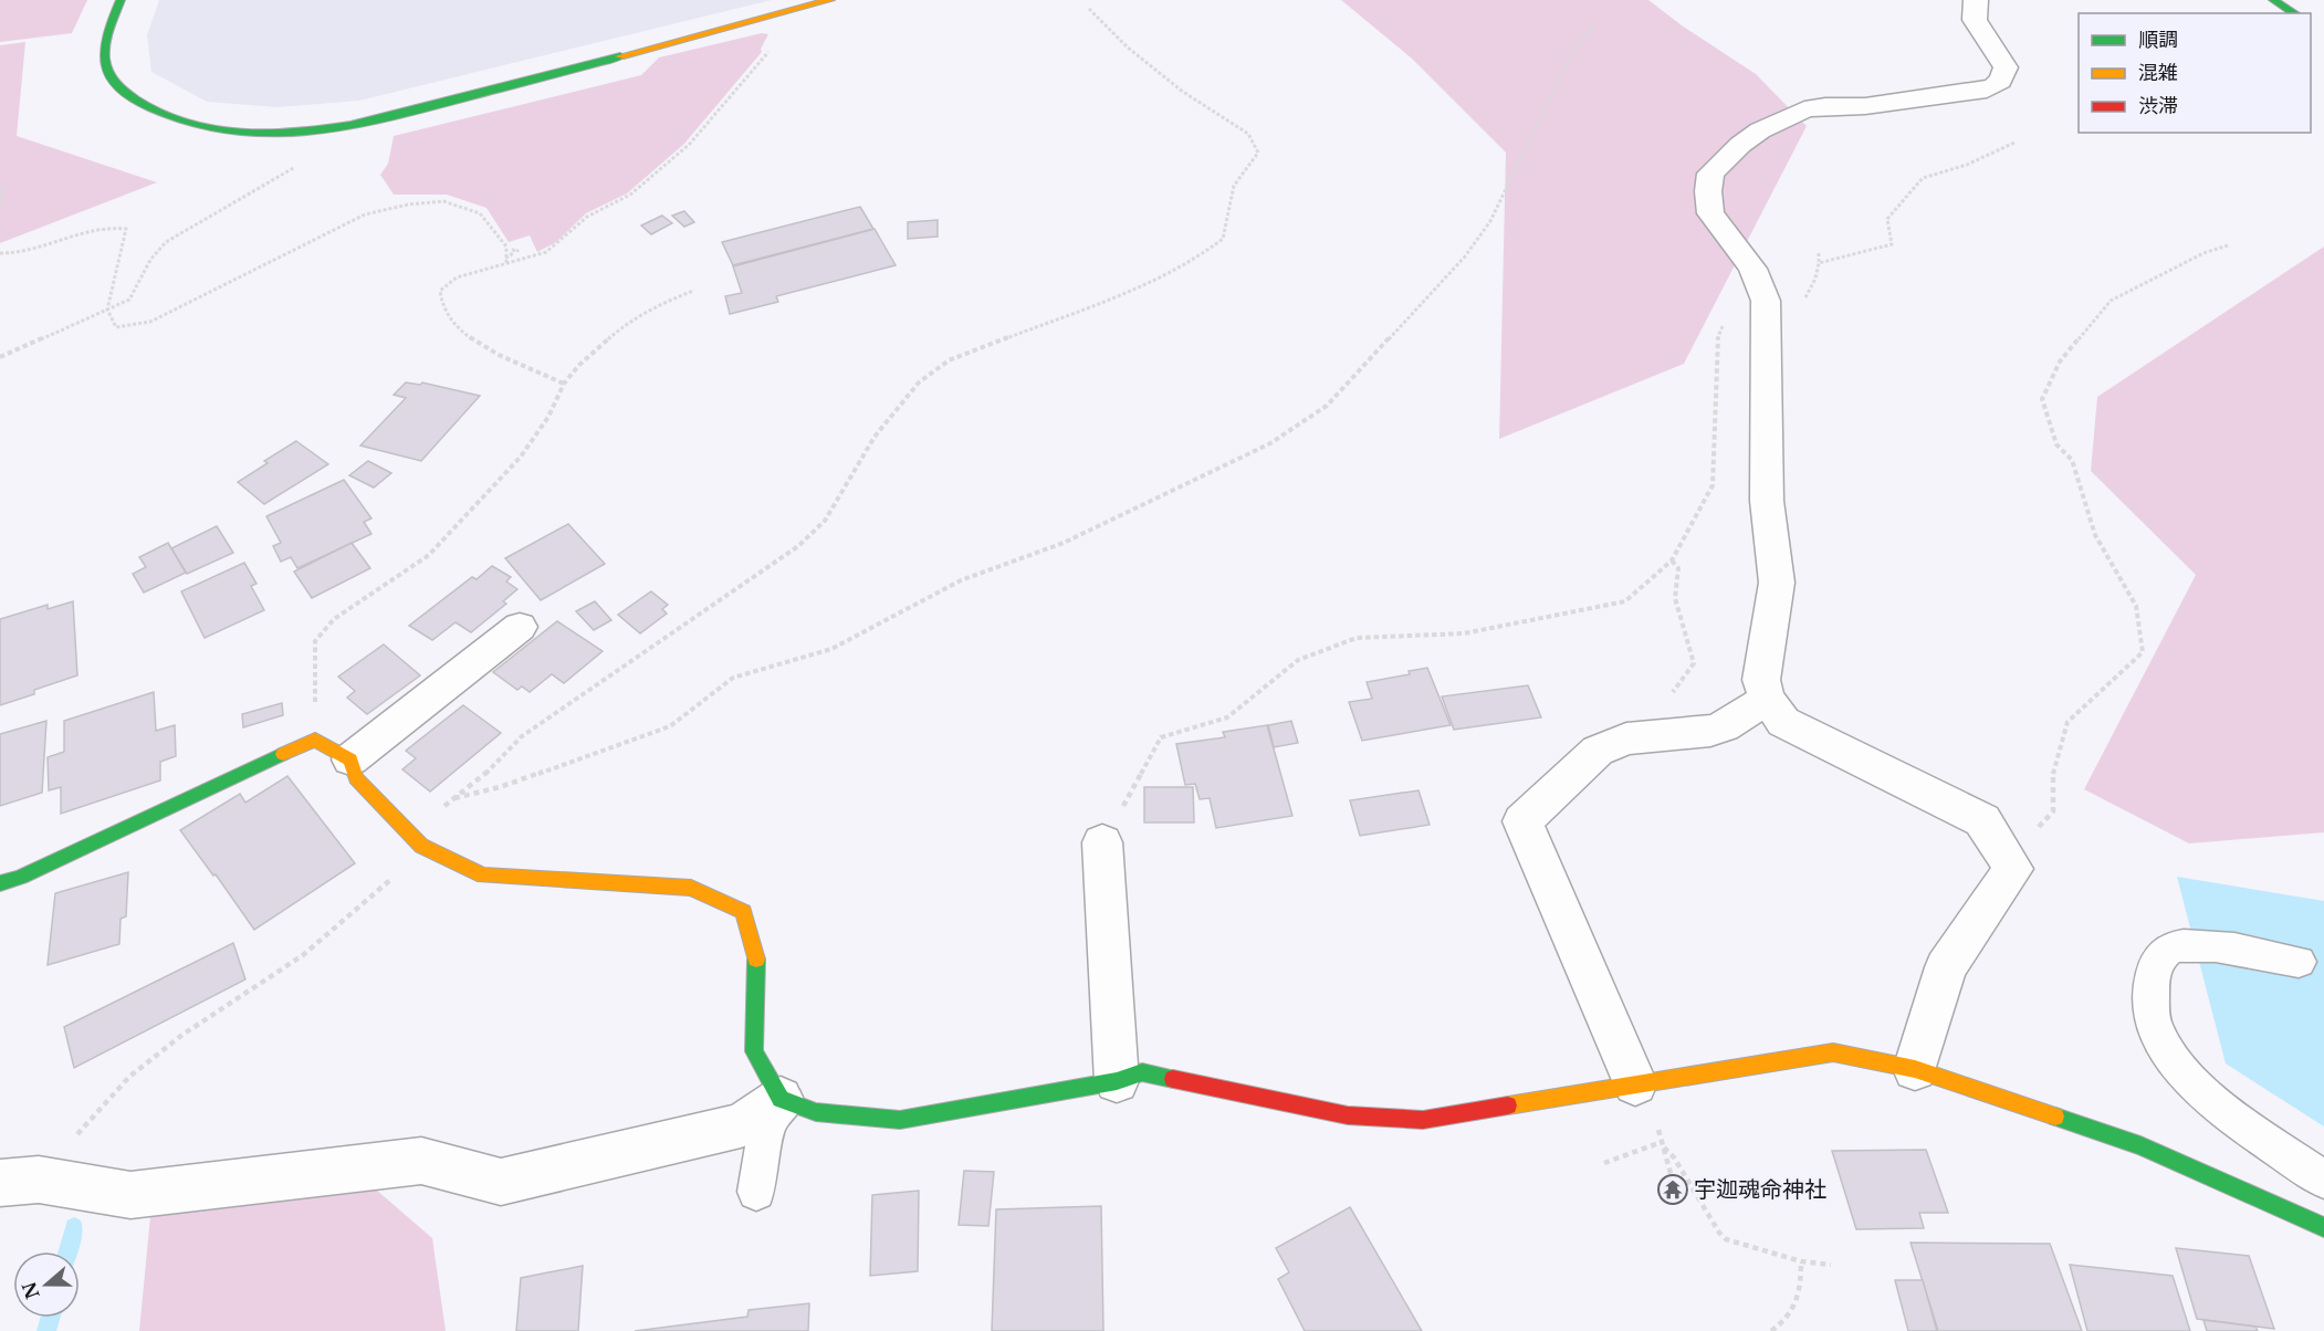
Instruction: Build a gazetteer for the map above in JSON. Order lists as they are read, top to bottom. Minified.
{"places":{"temple":["宇迦魂命神社"]},"legend":["順調","混雑","渋滞"],"north":"left"}
